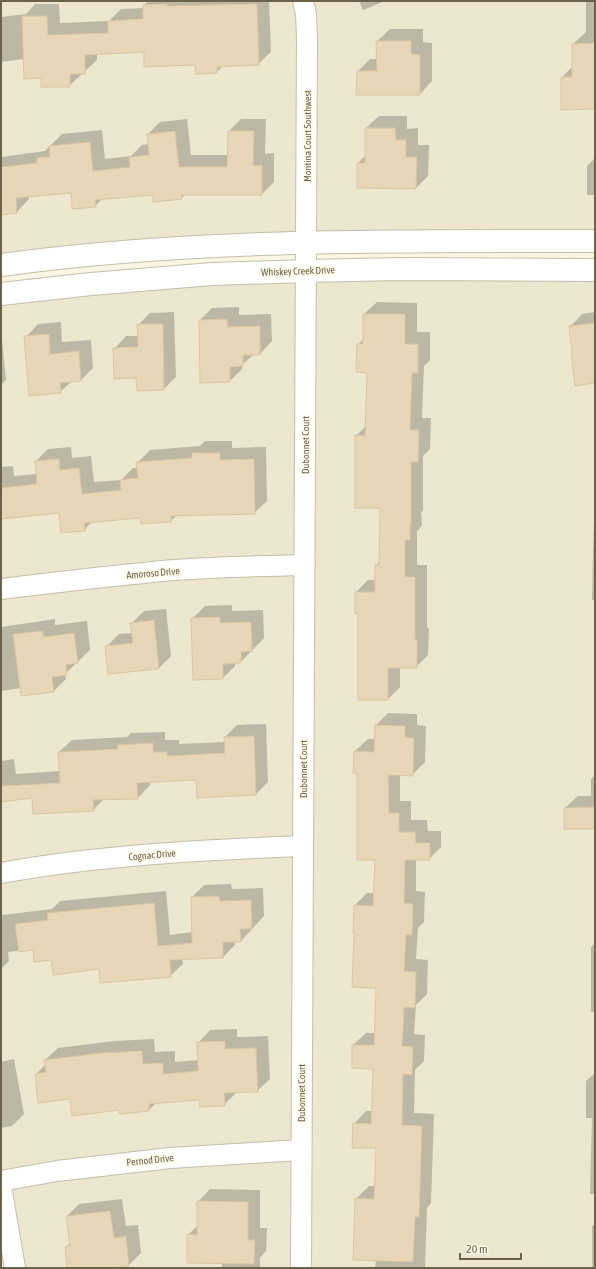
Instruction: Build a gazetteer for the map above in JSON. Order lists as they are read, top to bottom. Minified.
{"streets":{"street":["Montina Court Southwest","Whiskey Creek Drive","Dubonnet Court","Amoroso Drive","Cognac Drive","Pernod Drive"]},"crossings":[["Montina Court Southwest","Whiskey Creek Drive"],["Montina Court Southwest","Dubonnet Court"],["Whiskey Creek Drive","Dubonnet Court"],["Dubonnet Court","Amoroso Drive"],["Dubonnet Court","Cognac Drive"],["Dubonnet Court","Pernod Drive"]],"scale_bar":"20 m"}
